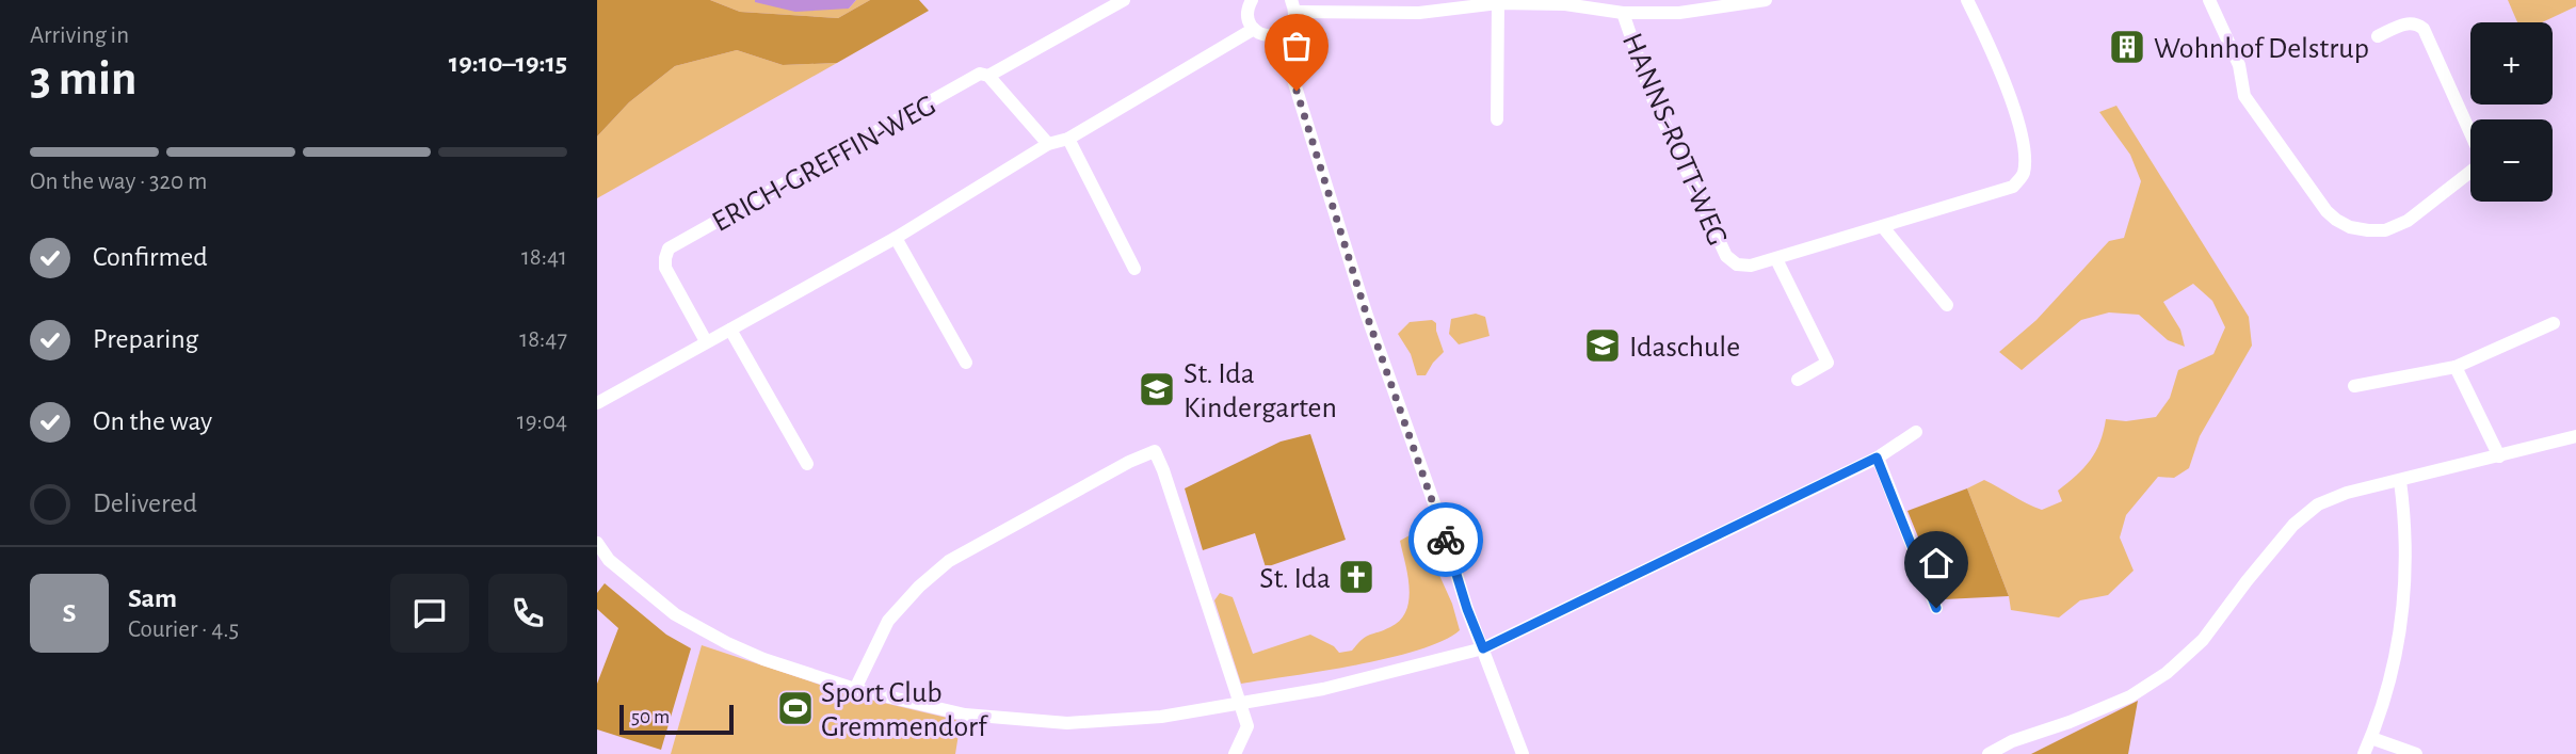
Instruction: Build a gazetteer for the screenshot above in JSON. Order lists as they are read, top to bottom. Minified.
{"streets":{"street":["HANNS-ROTT-WEG","ERICH-GREFFIN-WEG"]},"places":{"building":["Wohnhof Delstrup"],"school or university":["Idaschule","St. Ida Kindergarten"],"church":["St. Ida"],"sports":["Sport Club Gremmendorf"]},"scale_bar":"50 m","page":{"heading":["3 min","Arriving in","19:10–19:15"],"panel":["Sam","Courier · 4.5"],"map_buttons":["+","−"],"bar":"On the way · 320 m","list":[["Confirmed","18:41"],["Preparing","18:47"],["On the way","19:04"],"Delivered"],"round":"S","scale":"50 m"}}
